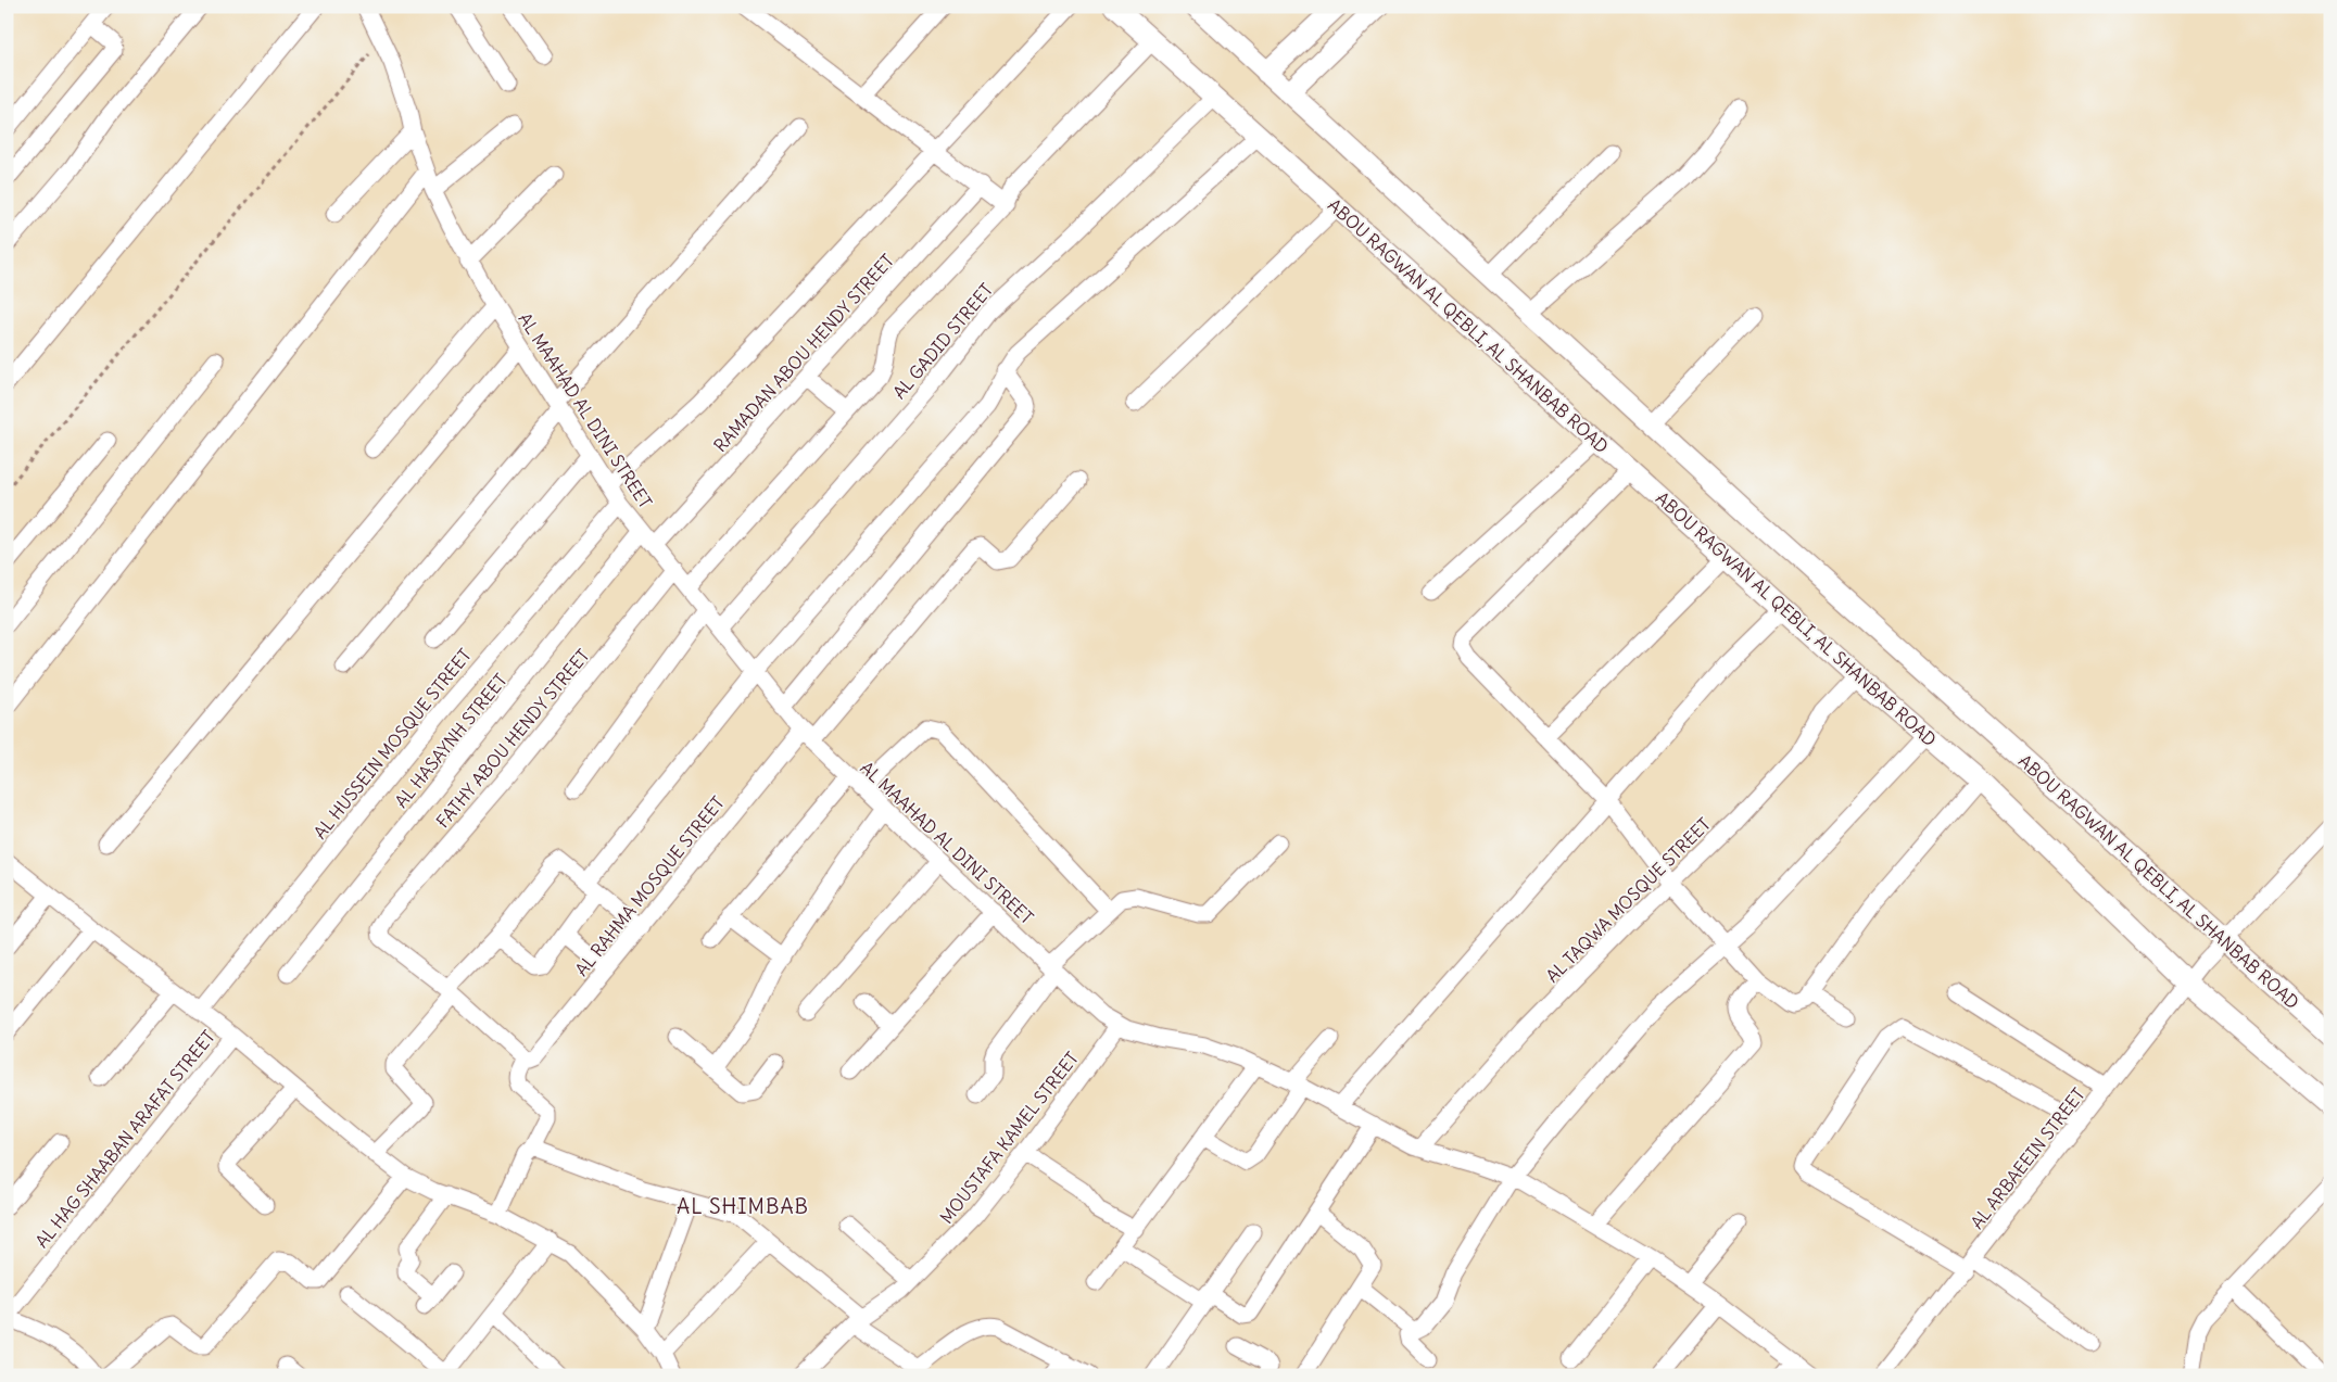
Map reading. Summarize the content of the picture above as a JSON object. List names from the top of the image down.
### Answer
{
  "streets": {
    "street": [
      "ABOU RAGWAN AL QEBLI, AL SHANBAB ROAD",
      "AL GADID STREET",
      "RAMADAN ABOU HENDY STREET",
      "AL MAAHAD AL DINI STREET",
      "FATHY ABOU HENDY STREET",
      "AL HASAYNH STREET",
      "AL HUSSEIN MOSQUE STREET",
      "AL RAHMA MOSQUE STREET",
      "AL TAQWA MOSQUE STREET",
      "MOUSTAFA KAMEL STREET",
      "AL HAG SHAABAN ARAFAT STREET",
      "AL ARBAEEIN STREET"
    ]
  },
  "crossings": [
    ["ABOU RAGWAN AL QEBLI, AL SHANBAB ROAD", "AL GADID STREET"],
    ["ABOU RAGWAN AL QEBLI, AL SHANBAB ROAD", "AL TAQWA MOSQUE STREET"],
    ["ABOU RAGWAN AL QEBLI, AL SHANBAB ROAD", "AL ARBAEEIN STREET"],
    ["AL GADID STREET", "AL MAAHAD AL DINI STREET"],
    ["RAMADAN ABOU HENDY STREET", "AL MAAHAD AL DINI STREET"],
    ["AL MAAHAD AL DINI STREET", "FATHY ABOU HENDY STREET"],
    ["AL MAAHAD AL DINI STREET", "AL HASAYNH STREET"],
    ["AL MAAHAD AL DINI STREET", "AL HUSSEIN MOSQUE STREET"],
    ["AL MAAHAD AL DINI STREET", "AL RAHMA MOSQUE STREET"],
    ["AL MAAHAD AL DINI STREET", "AL TAQWA MOSQUE STREET"],
    ["AL MAAHAD AL DINI STREET", "MOUSTAFA KAMEL STREET"]
  ],
  "districts": ["AL SHIMBAB"]
}
